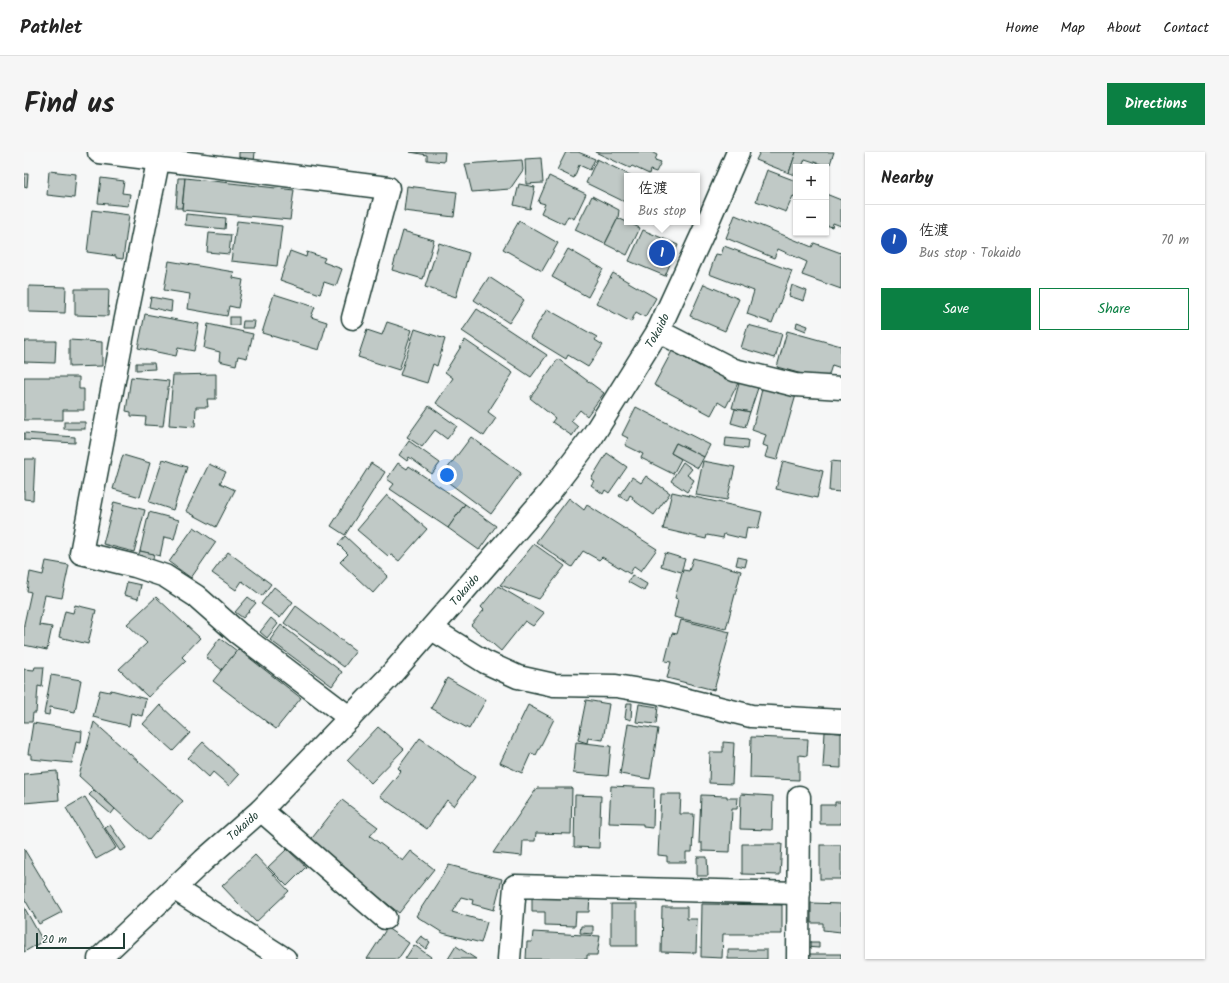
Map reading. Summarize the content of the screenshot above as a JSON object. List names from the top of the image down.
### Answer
{
  "streets": {
    "street": ["Tokaido"]
  },
  "scale_bar": "20 m",
  "page": {
    "header": "Pathlet",
    "nav": [
      "Home",
      "Map",
      "About",
      "Contact"
    ],
    "title": "Find us",
    "buttons": [
      "Directions",
      ["Save", "Share"]
    ],
    "heading": "Nearby",
    "map_buttons": ["+", "−"],
    "popup": ["佐渡", "Bus stop"],
    "list": [
      {
        "mark": "1",
        "name": "佐渡",
        "note": "Bus stop · Tokaido",
        "value": "70 m"
      }
    ],
    "pins": "1",
    "scale": "20 m"
  }
}
